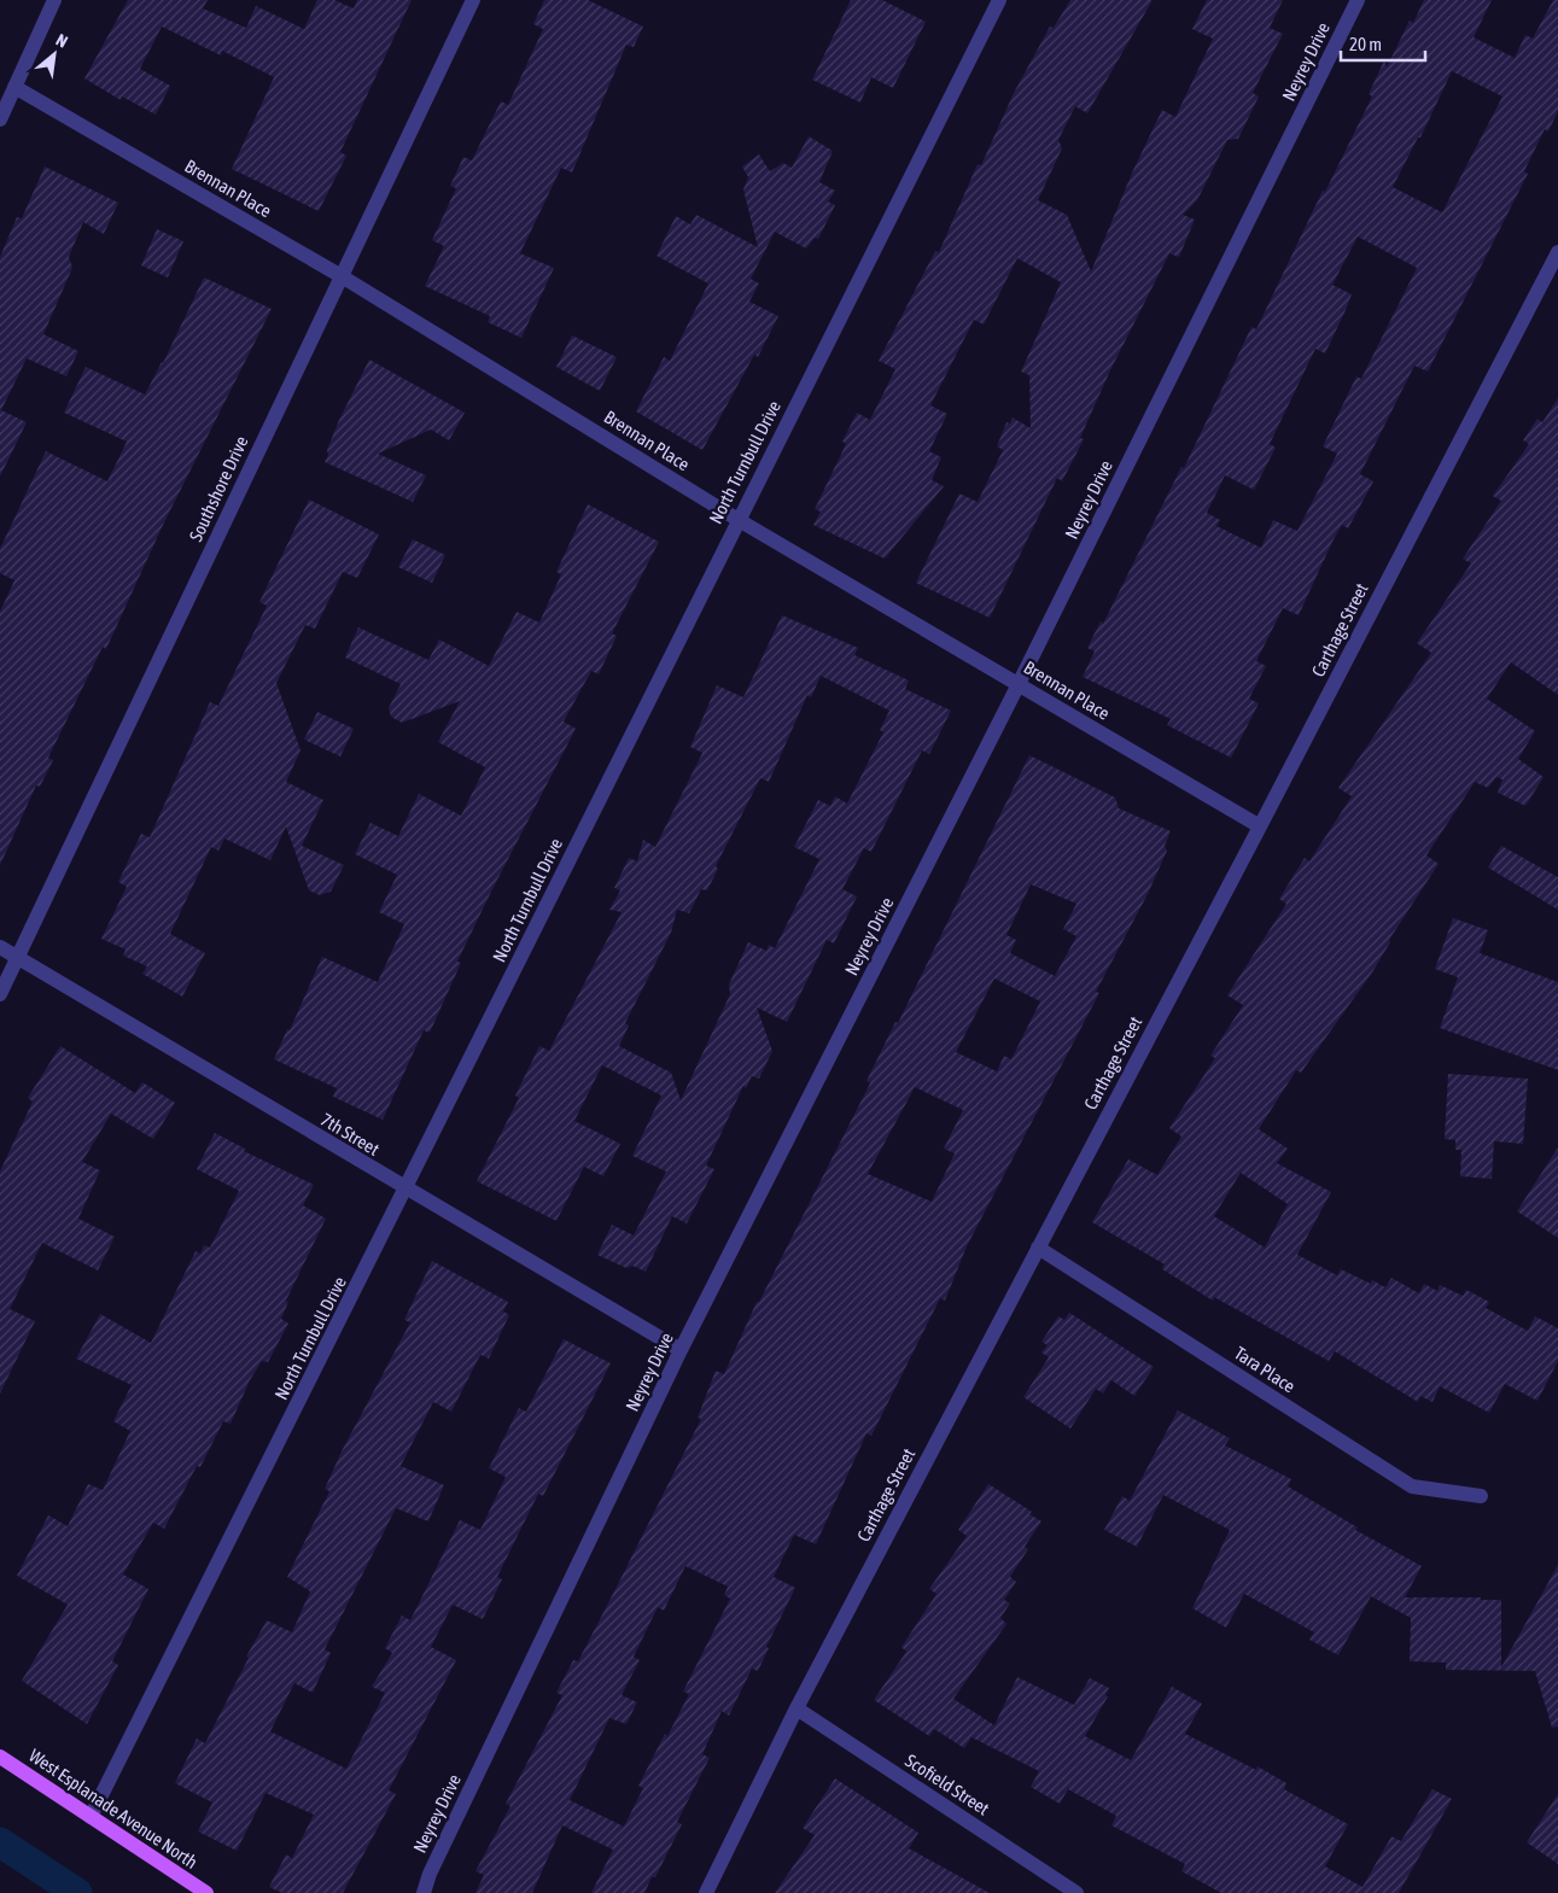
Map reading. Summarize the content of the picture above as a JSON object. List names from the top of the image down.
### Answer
{
  "streets": {
    "main road": ["West Esplanade Avenue North"],
    "street": [
      "Neyrey Drive",
      "Brennan Place",
      "North Turnbull Drive",
      "Southshore Drive",
      "Carthage Street",
      "7th Street",
      "Tara Place",
      "Scofield Street"
    ]
  },
  "crossings": [
    ["Neyrey Drive", "Brennan Place"],
    ["Neyrey Drive", "7th Street"],
    ["Brennan Place", "North Turnbull Drive"],
    ["Brennan Place", "Southshore Drive"],
    ["Brennan Place", "Carthage Street"],
    ["North Turnbull Drive", "7th Street"],
    ["North Turnbull Drive", "West Esplanade Avenue North"],
    ["Southshore Drive", "7th Street"],
    ["Carthage Street", "Tara Place"],
    ["Carthage Street", "Scofield Street"]
  ],
  "scale_bar": "20 m",
  "north": "top right"
}
